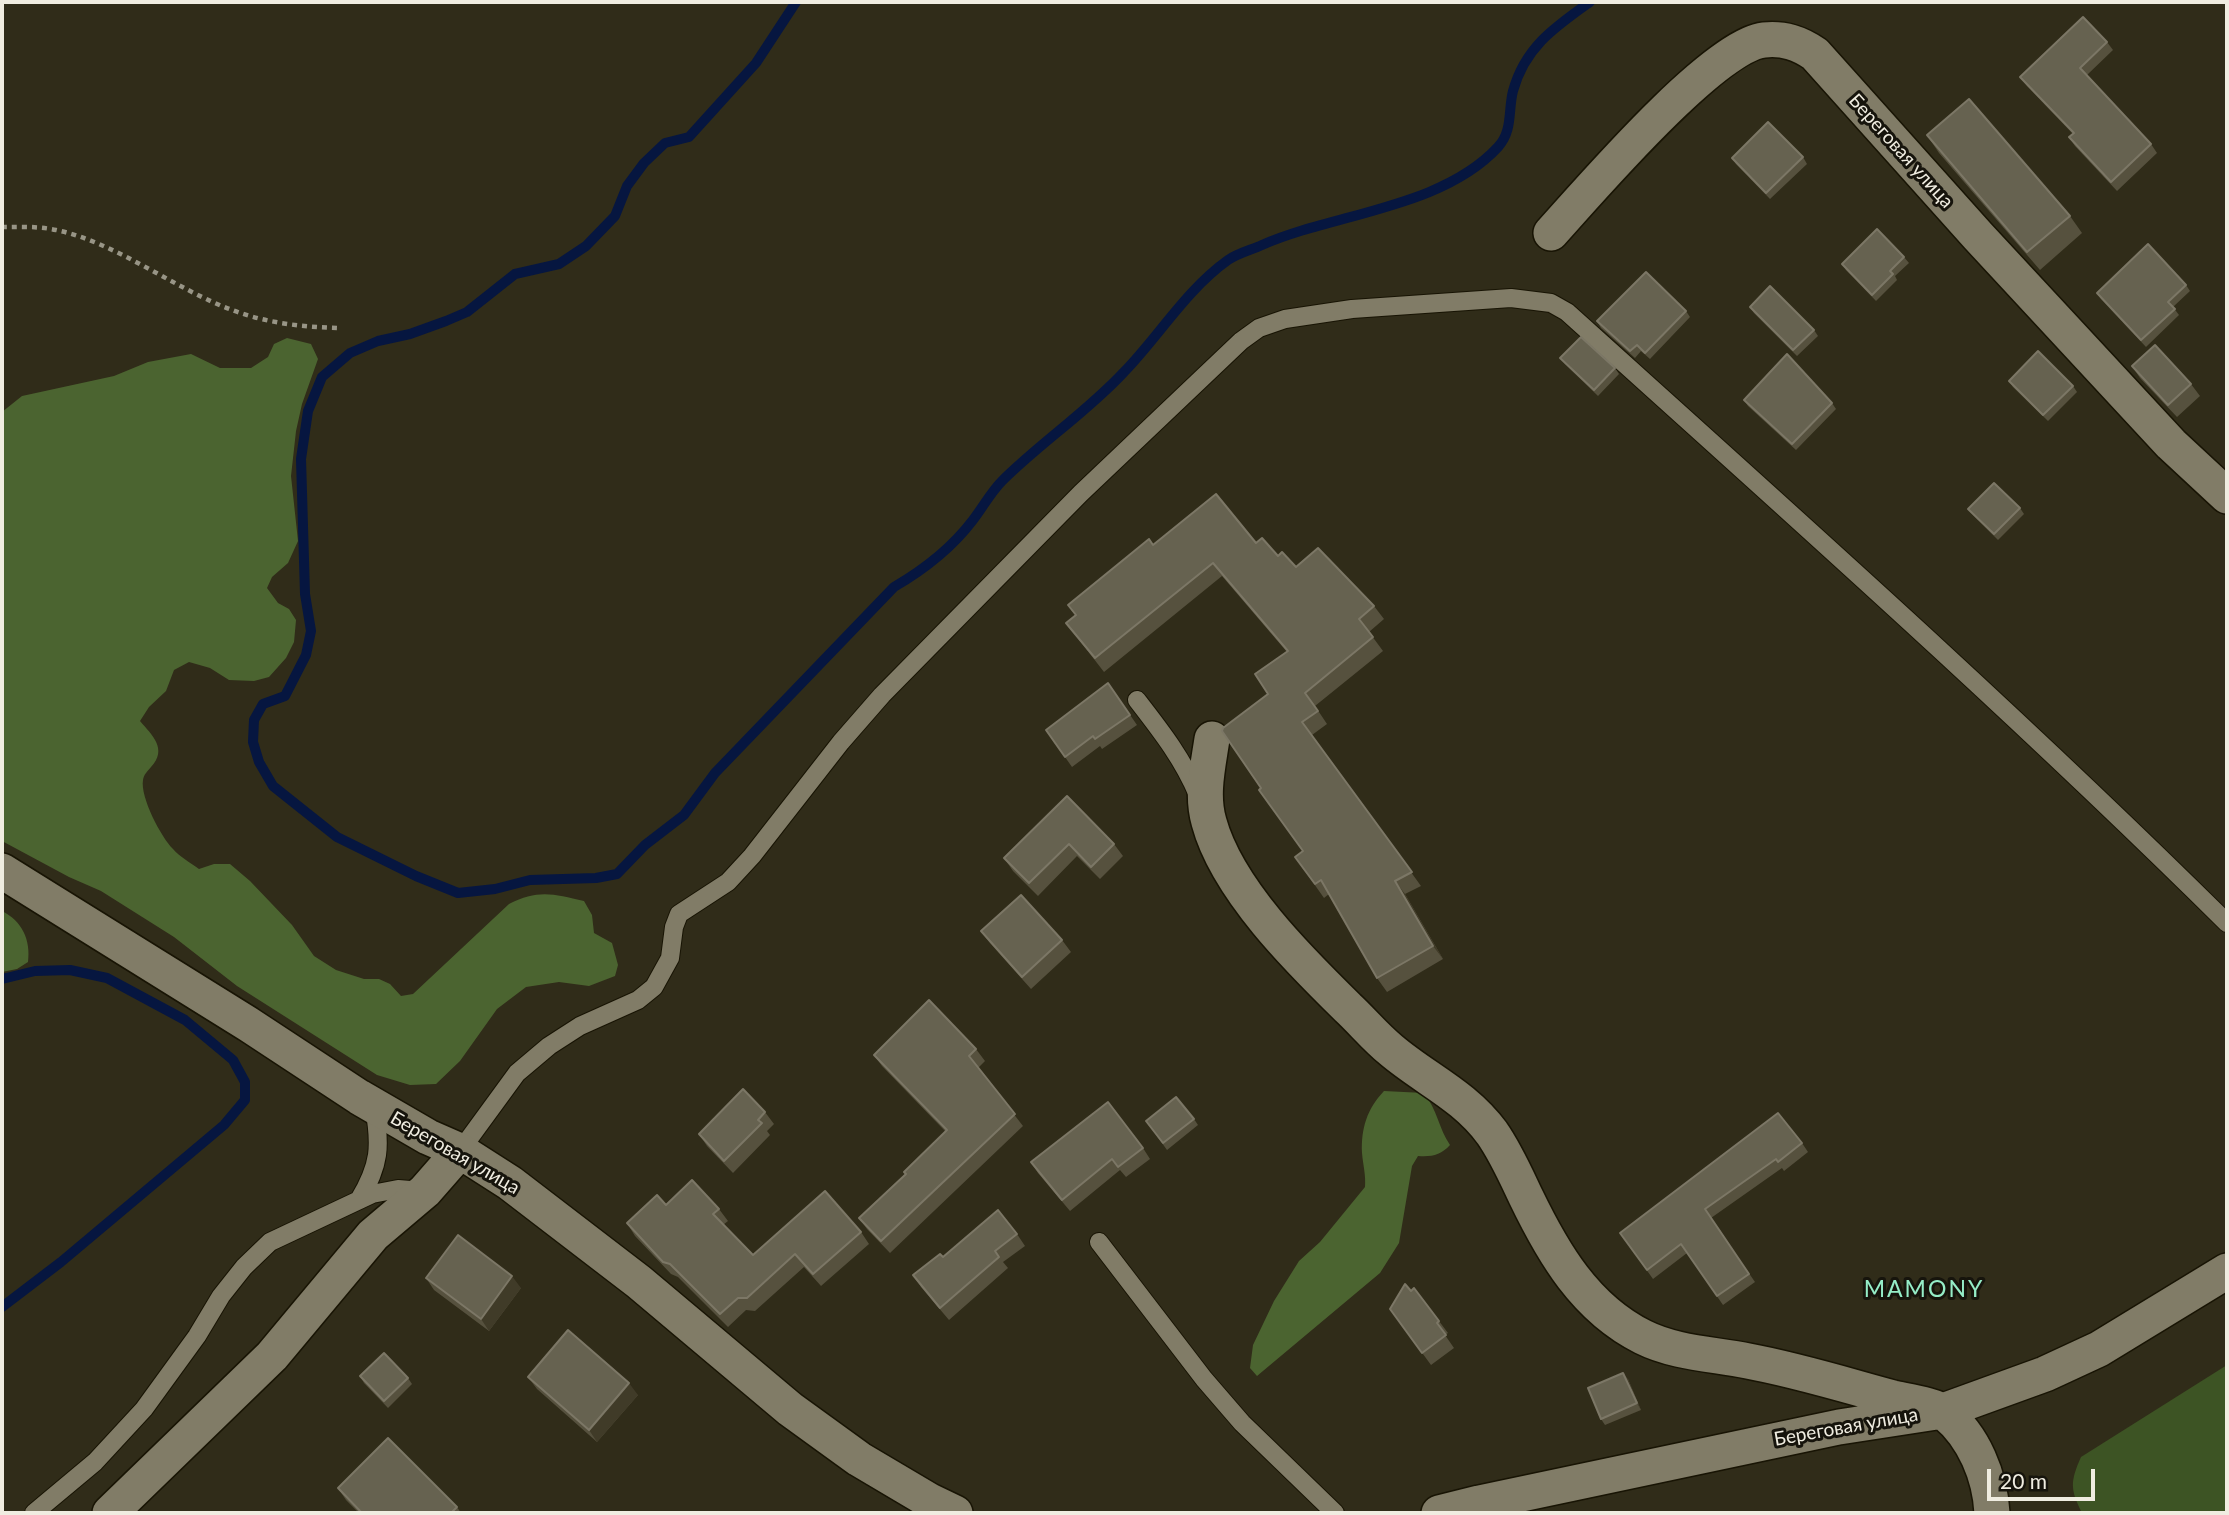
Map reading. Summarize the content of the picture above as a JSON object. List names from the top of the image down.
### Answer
{
  "streets": {
    "street": ["Береговая улица"]
  },
  "districts": ["MAMONY"],
  "scale_bar": "20 m"
}
